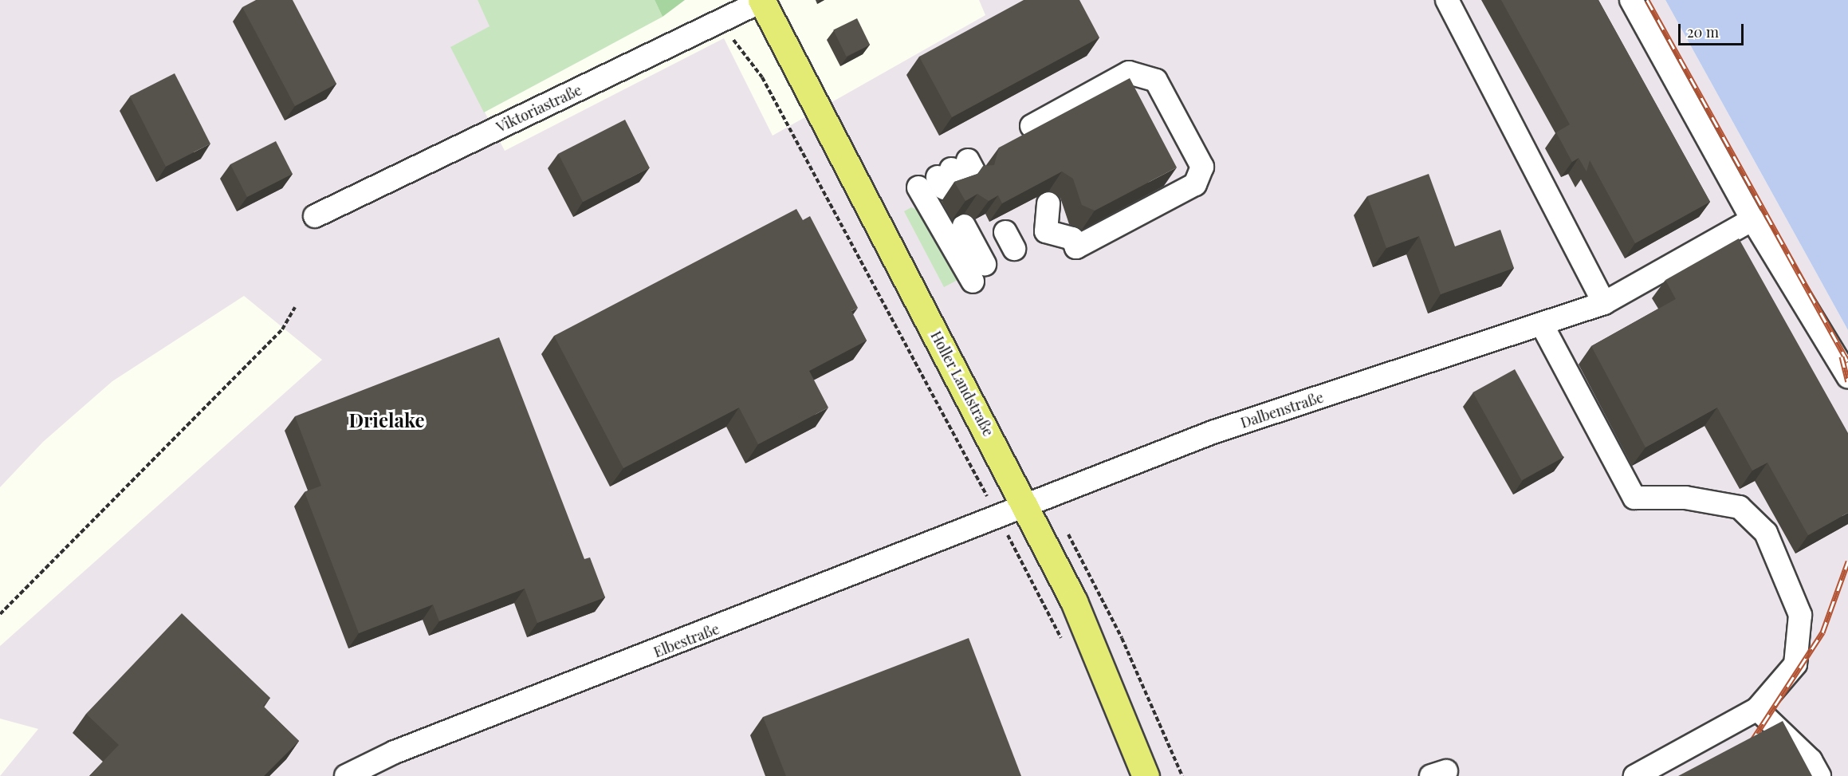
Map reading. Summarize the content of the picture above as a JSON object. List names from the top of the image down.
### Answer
{
  "streets": {
    "main road": ["Holler Landstraße"],
    "street": ["Viktoriastraße", "Dalbenstraße", "Elbestraße"]
  },
  "crossings": [
    ["Viktoriastraße", "Holler Landstraße"],
    ["Holler Landstraße", "Dalbenstraße"],
    ["Holler Landstraße", "Elbestraße"],
    ["Dalbenstraße", "Elbestraße"]
  ],
  "districts": ["Drielake"],
  "scale_bar": "20 m"
}
